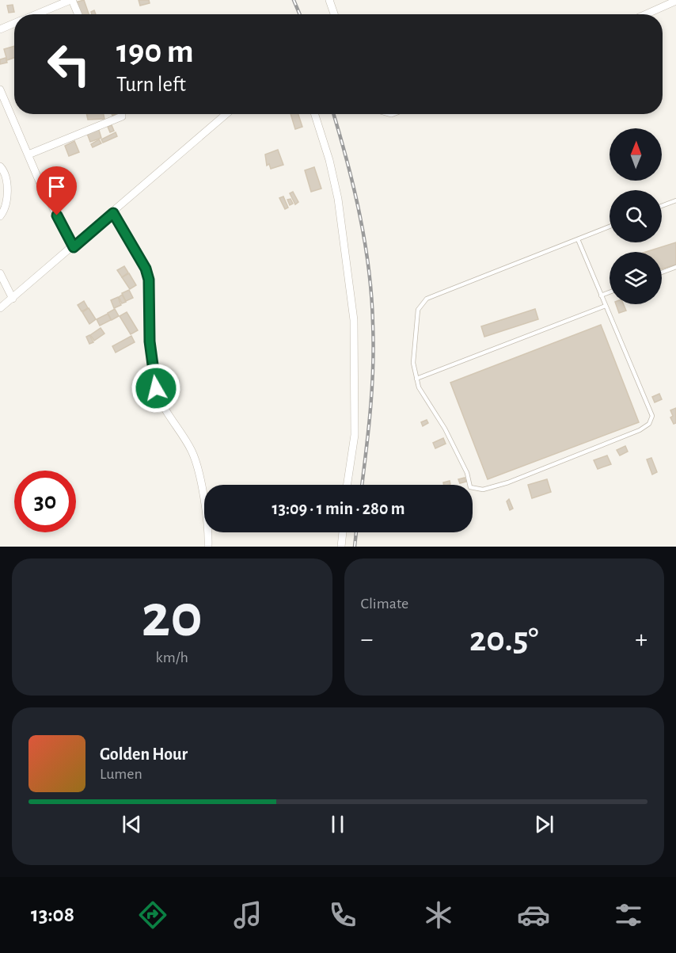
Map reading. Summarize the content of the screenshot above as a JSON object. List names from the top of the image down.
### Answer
{
  "north": "top",
  "page": {
    "turn": ["190 m", "Turn left"],
    "limit": "30",
    "trip": "13:09 · 1 min · 280 m",
    "tile": [
      ["20", "km/h"],
      "Climate"
    ],
    "heat": ["−", "20.5°", "+"],
    "song": ["Golden Hour", "Lumen"],
    "tabs": "13:08"
  }
}
